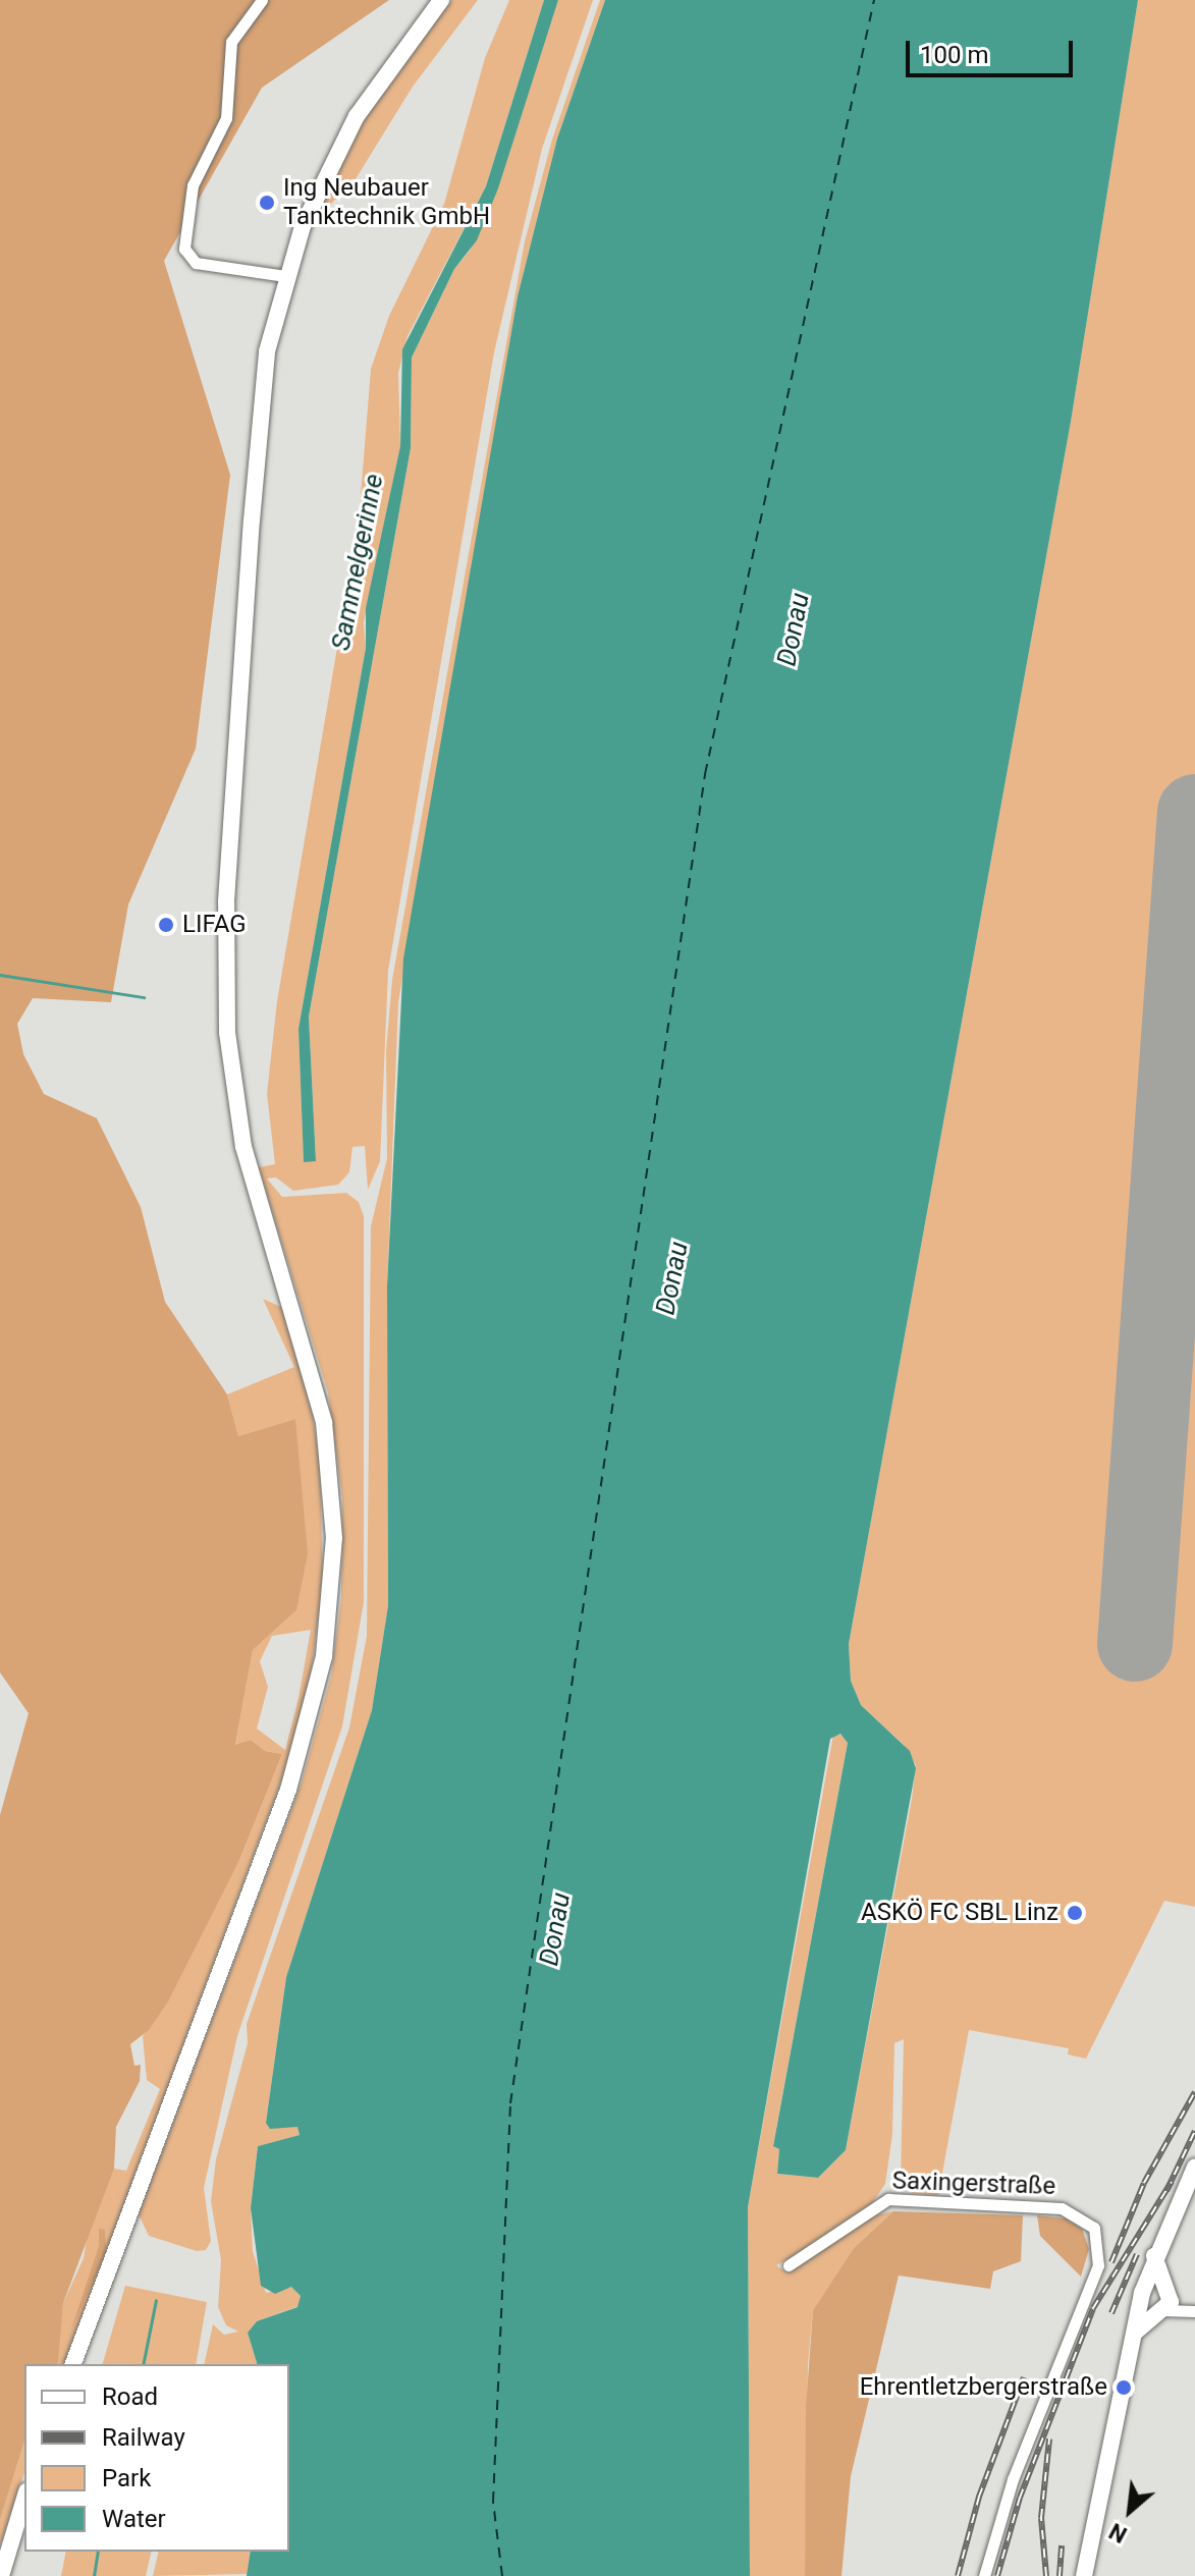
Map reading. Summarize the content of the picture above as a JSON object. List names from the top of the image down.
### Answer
{
  "streets": {
    "street": ["Saxingerstraße"]
  },
  "water": ["Sammelgerinne", "Donau"],
  "places": [
    "Ing Neubauer Tanktechnik GmbH",
    "LIFAG",
    "ASKÖ FC SBL Linz",
    "Ehrentletzbergerstraße"
  ],
  "legend": [
    "Road",
    "Railway",
    "Park",
    "Water"
  ],
  "scale_bar": "100 m",
  "north": "bottom left"
}
